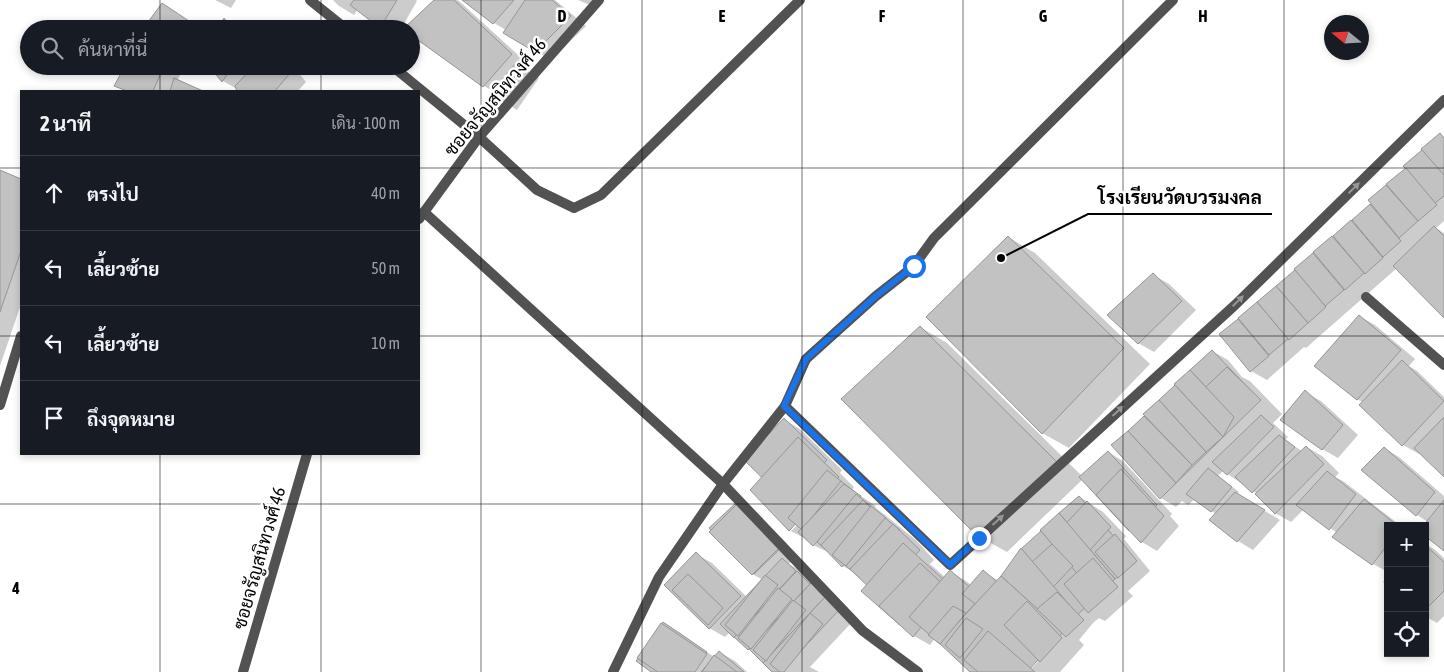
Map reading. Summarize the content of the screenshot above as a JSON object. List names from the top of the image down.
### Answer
{
  "streets": {
    "street": ["ซอยจรัญสนิทวงศ์ 46"]
  },
  "places": ["โรงเรียนวัดบวรมงคล"],
  "north": "left",
  "page": {
    "search": "ค้นหาที่นี่",
    "heading": ["2 นาที", "เดิน · 100 m"],
    "list": [
      ["ตรงไป", "40 m"],
      ["เลี้ยวซ้าย", "50 m"],
      ["เลี้ยวซ้าย", "10 m"],
      "ถึงจุดหมาย"
    ],
    "map_buttons": ["+", "−"]
  },
  "grid": {
    "columns": [
      "D",
      "E",
      "F",
      "G",
      "H"
    ],
    "rows": ["4"]
  }
}
